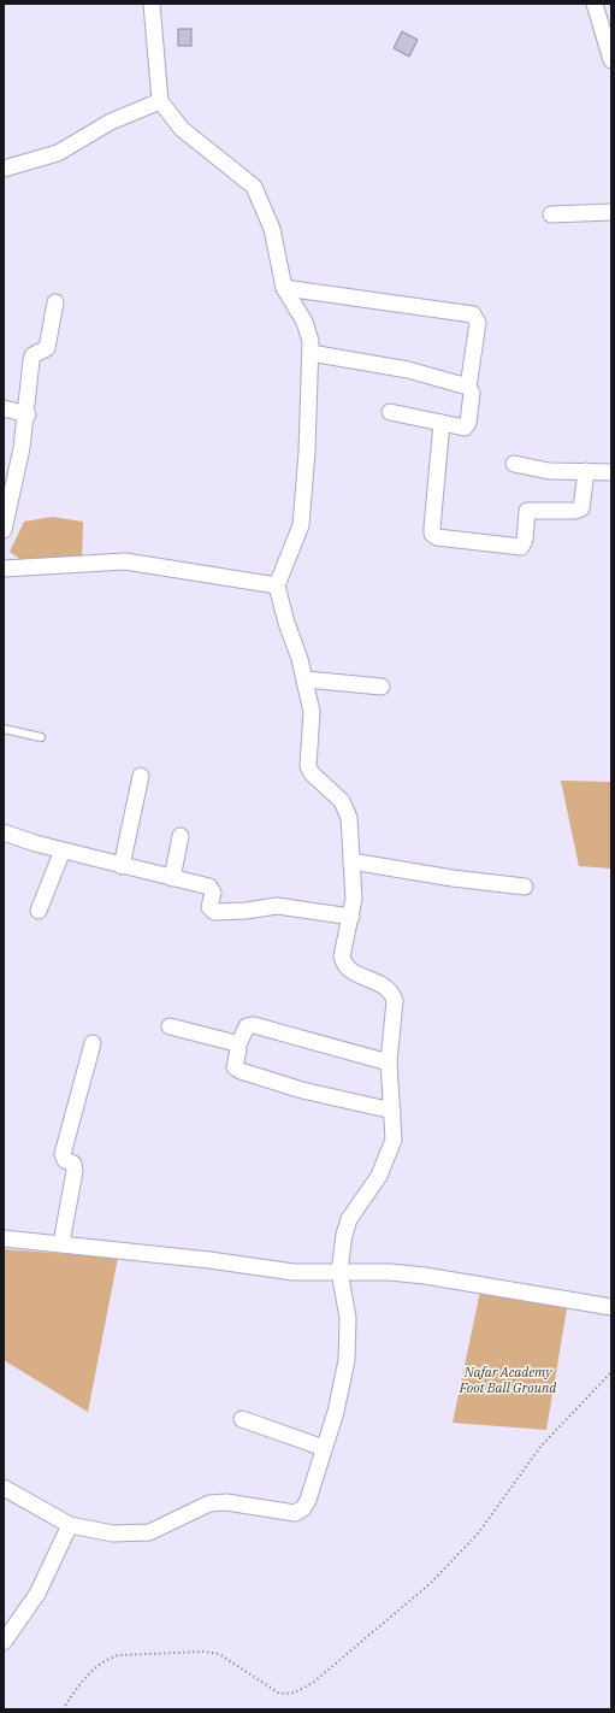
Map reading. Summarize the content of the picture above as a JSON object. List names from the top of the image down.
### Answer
{
  "parks": ["Nafar Academy Foot Ball Ground"]
}
